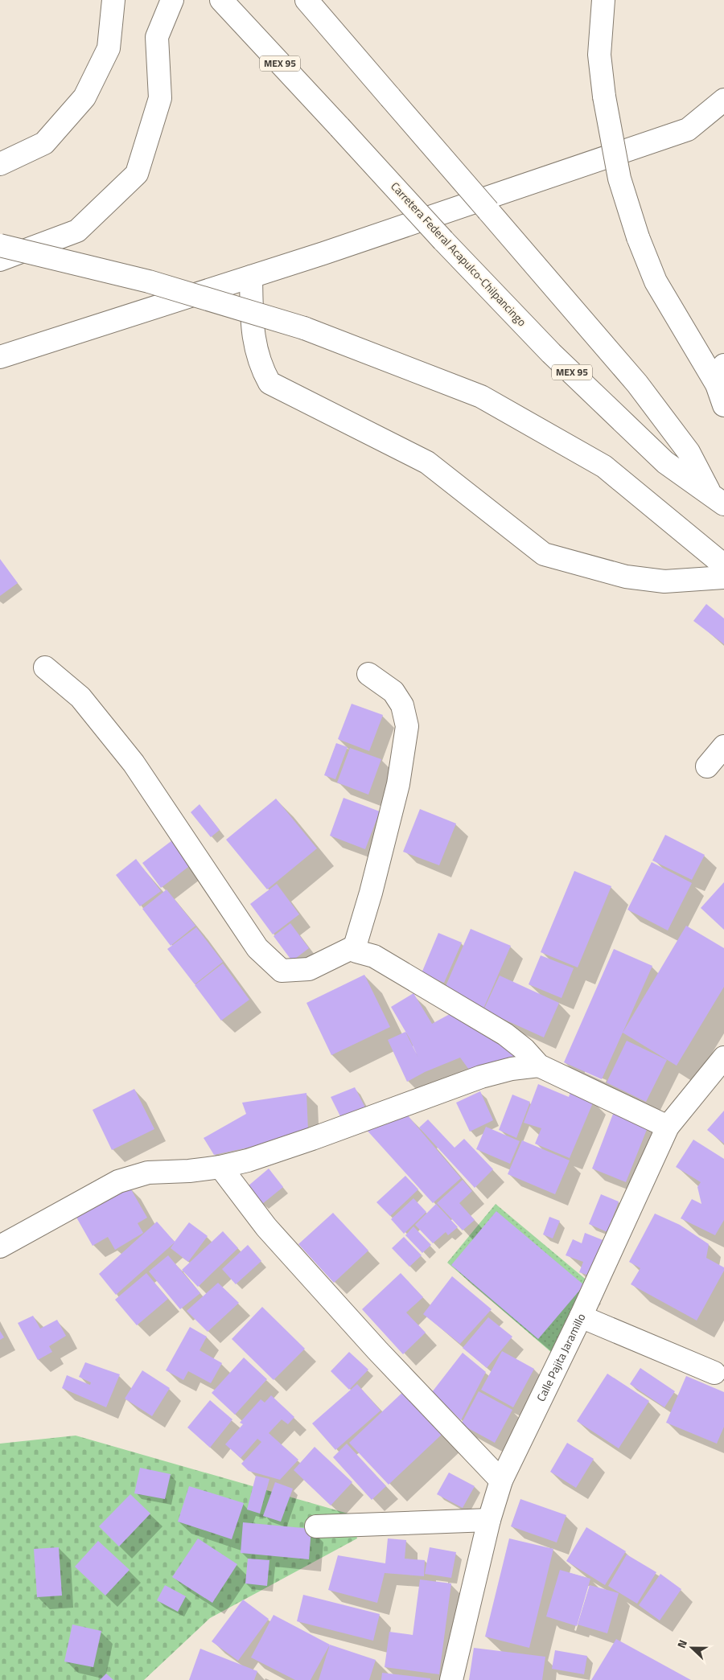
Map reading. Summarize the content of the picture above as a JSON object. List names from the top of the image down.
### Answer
{
  "streets": {
    "main road": ["MEX 95", "Carretera Federal Acapulco-Chilpancingo", "Calle Pajita Jaramillo"]
  },
  "north": "left"
}
